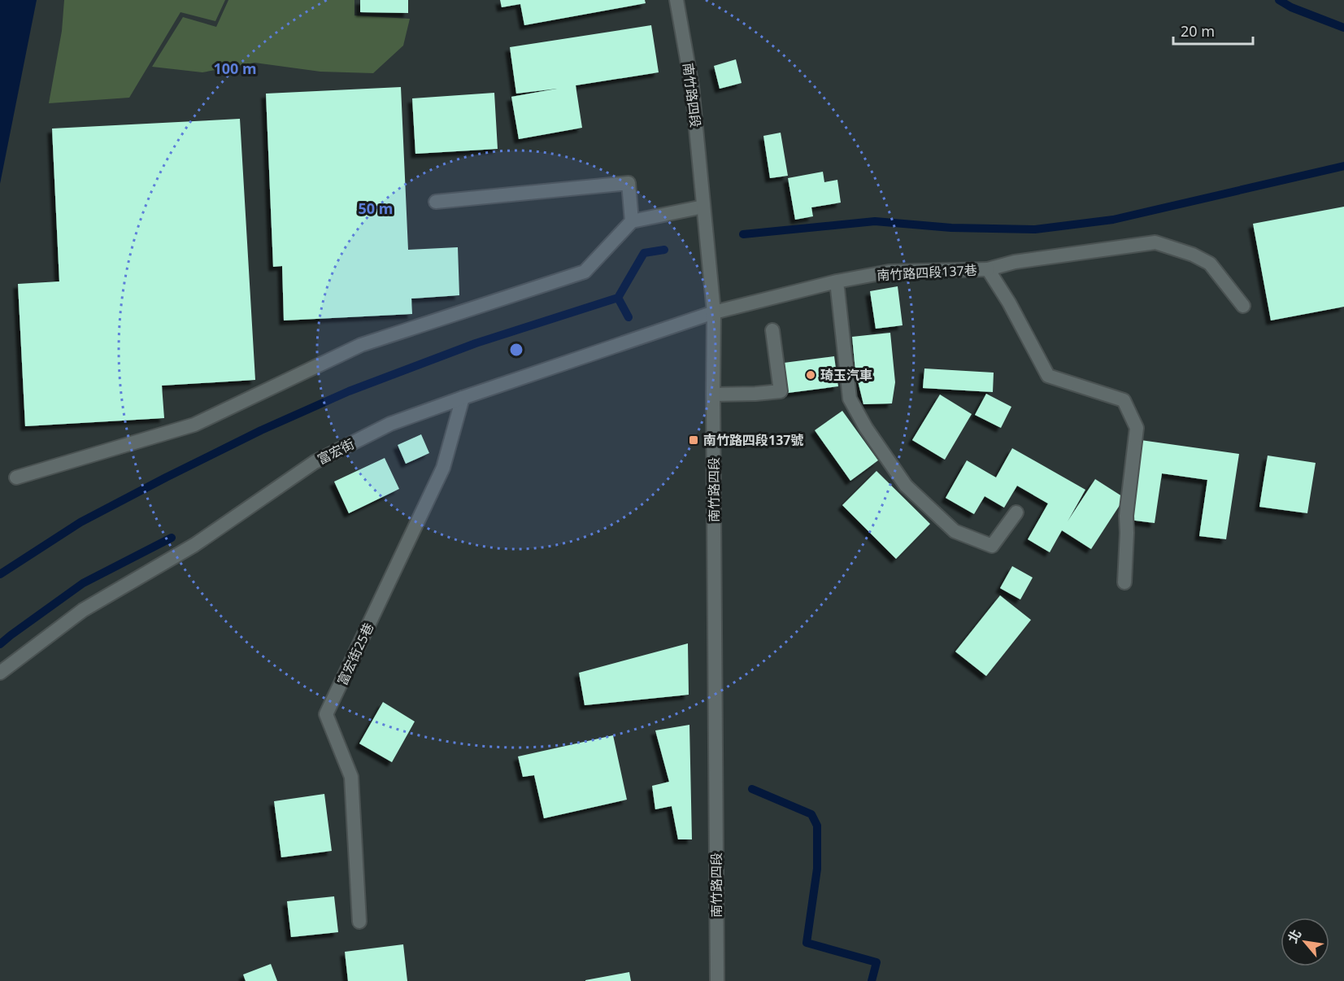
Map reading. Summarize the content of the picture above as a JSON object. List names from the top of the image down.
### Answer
{
  "streets": {
    "street": [
      "南竹路四段",
      "南竹路四段137巷",
      "富宏街",
      "富宏街25巷"
    ]
  },
  "crossings": [
    ["南竹路四段", "南竹路四段137巷"],
    ["南竹路四段", "富宏街"],
    ["南竹路四段137巷", "富宏街"],
    ["富宏街", "富宏街25巷"]
  ],
  "places": {
    "other": ["琦玉汽車"],
    "transit": ["南竹路四段137號"]
  },
  "scale_bar": "20 m",
  "north": "top left",
  "rings": ["100 m", "50 m"]
}
